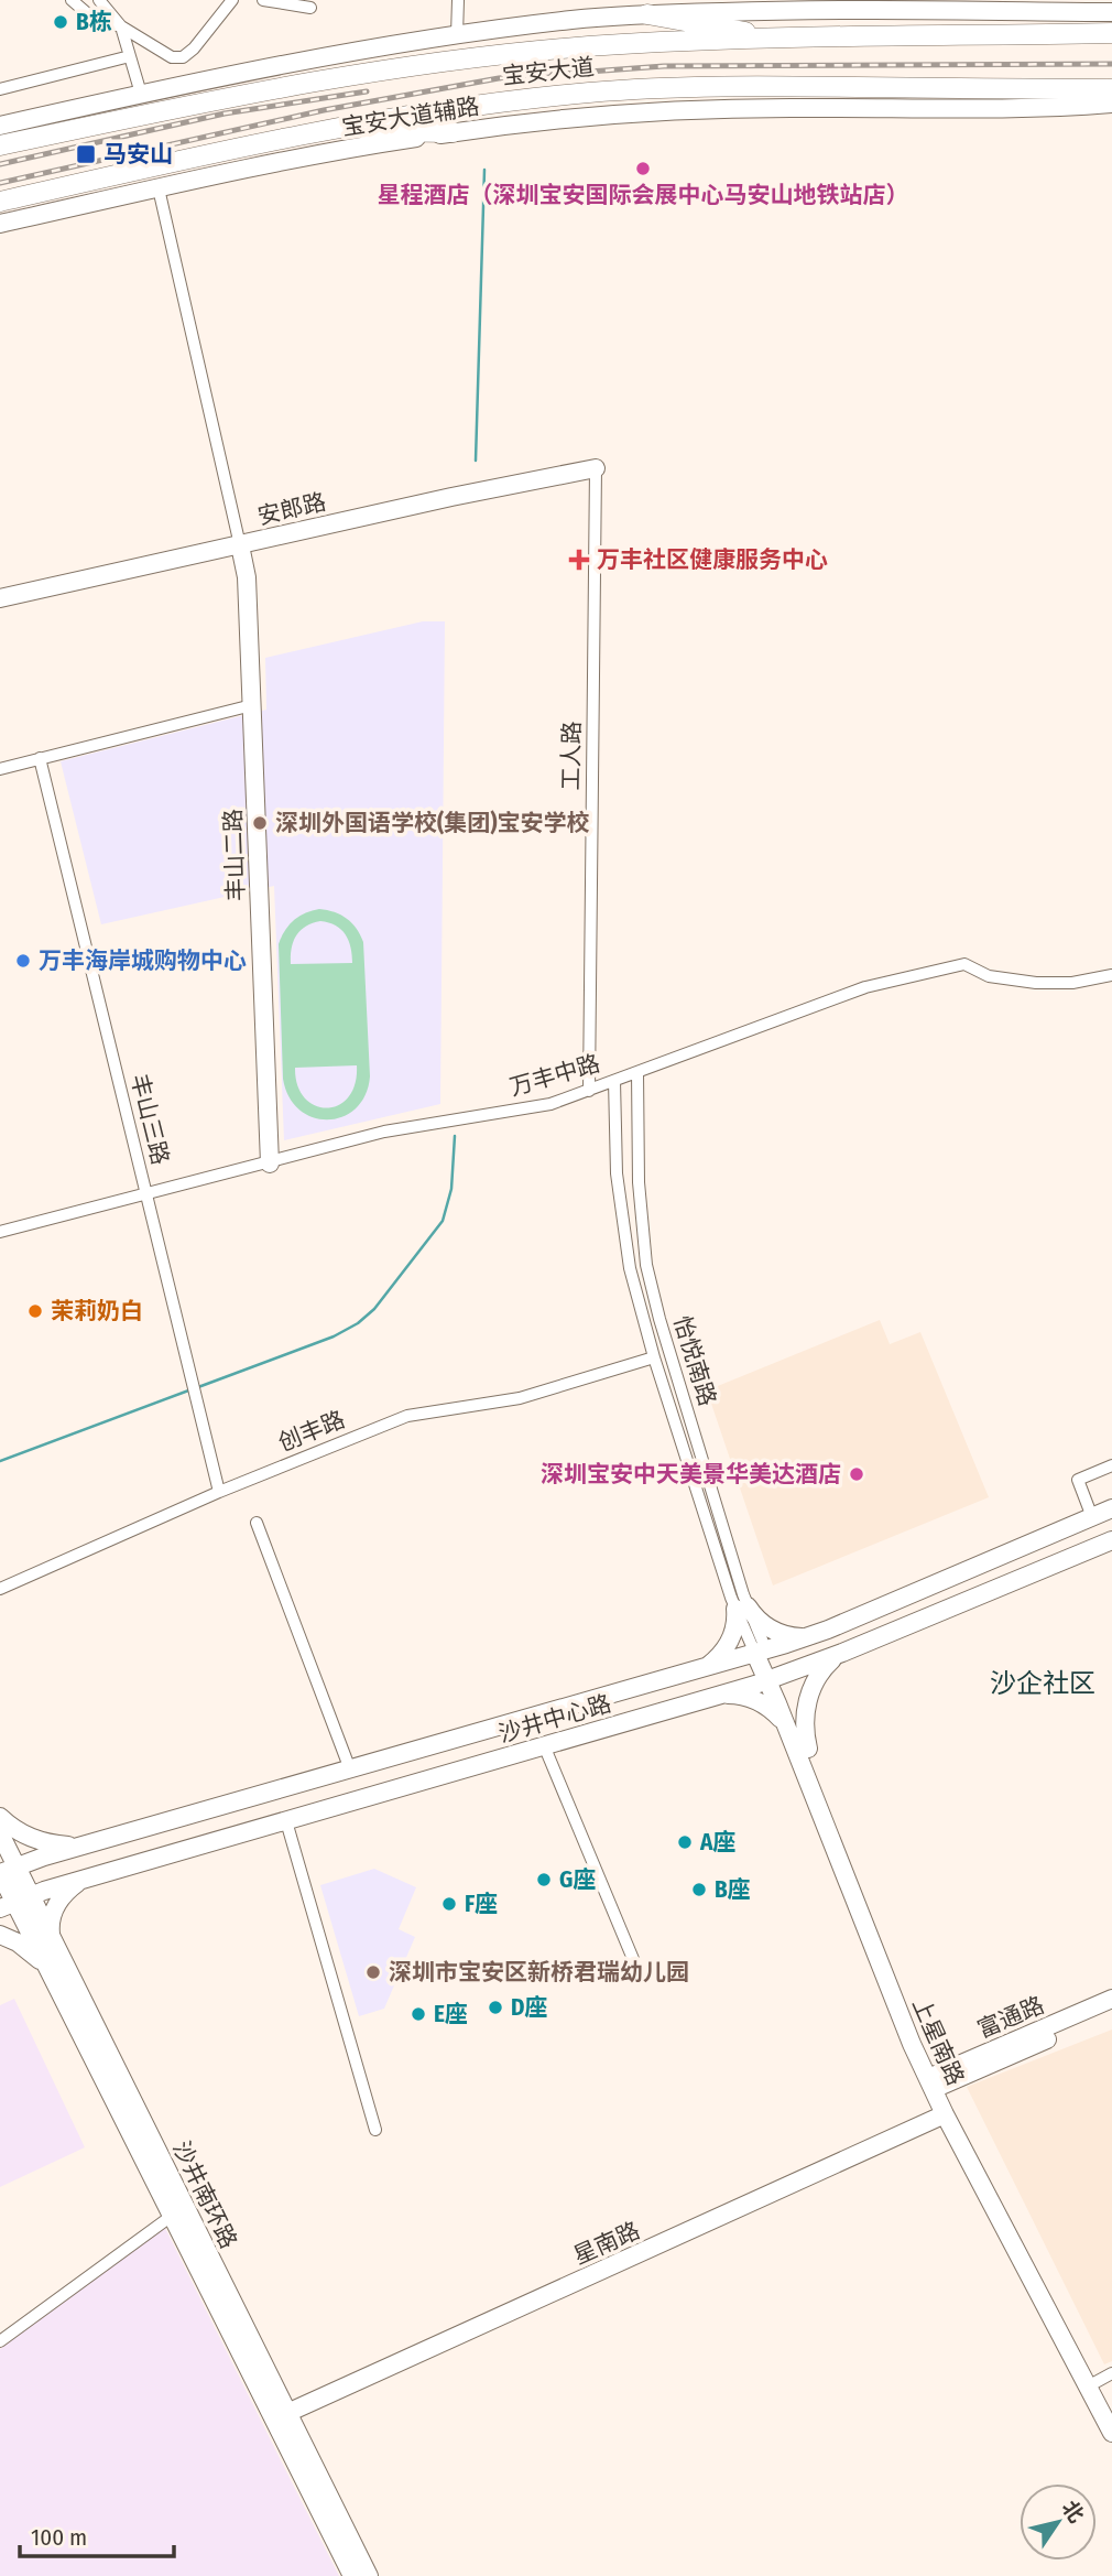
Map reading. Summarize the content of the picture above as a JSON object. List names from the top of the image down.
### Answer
{
  "streets": {
    "main road": ["宝安大道"],
    "street": [
      "宝安大道辅路",
      "安郎路",
      "工人路",
      "丰山二路",
      "万丰中路",
      "丰山三路",
      "怡悦南路",
      "创丰路",
      "沙井中心路",
      "富通路",
      "上星南路",
      "沙井南环路",
      "星南路"
    ]
  },
  "crossings": [
    ["安郎路", "工人路"],
    ["安郎路", "丰山二路"],
    ["工人路", "万丰中路"],
    ["丰山二路", "万丰中路"],
    ["万丰中路", "丰山三路"],
    ["万丰中路", "怡悦南路"],
    ["丰山三路", "创丰路"],
    ["怡悦南路", "创丰路"],
    ["怡悦南路", "沙井中心路"],
    ["怡悦南路", "上星南路"],
    ["沙井中心路", "上星南路"],
    ["沙井中心路", "沙井南环路"],
    ["富通路", "上星南路"],
    ["上星南路", "星南路"],
    ["沙井南环路", "星南路"]
  ],
  "districts": ["沙企社区"],
  "places": {
    "other": [
      "B栋",
      "星程酒店（深圳宝安国际会展中心马安山地铁站店）",
      "深圳外国语学校(集团)宝安学校",
      "万丰海岸城购物中心",
      "茉莉奶白",
      "深圳宝安中天美景华美达酒店",
      "A座",
      "G座",
      "B座",
      "F座",
      "深圳市宝安区新桥君瑞幼儿园",
      "D座",
      "E座"
    ],
    "transit": ["马安山"],
    "health": ["万丰社区健康服务中心"]
  },
  "scale_bar": "100 m",
  "north": "top right"
}
